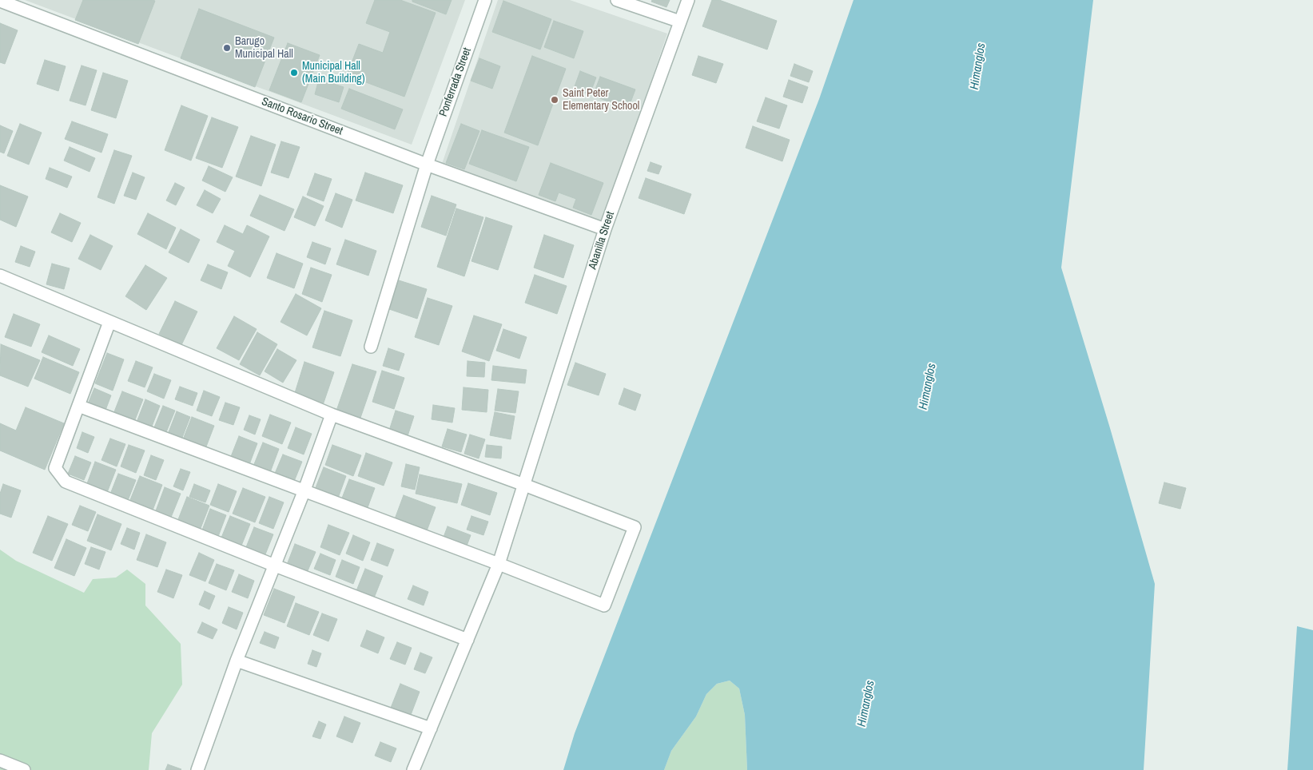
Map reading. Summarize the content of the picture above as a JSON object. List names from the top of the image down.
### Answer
{
  "streets": {
    "street": ["Ponferrada Street", "Santo Rosario Street", "Abanilla Street"]
  },
  "crossings": [
    ["Ponferrada Street", "Santo Rosario Street"],
    ["Santo Rosario Street", "Abanilla Street"]
  ],
  "water": ["Himanglos"],
  "places": ["Barugo Municipal Hall", "Municipal Hall (Main Building)", "Saint Peter Elementary School"]
}
